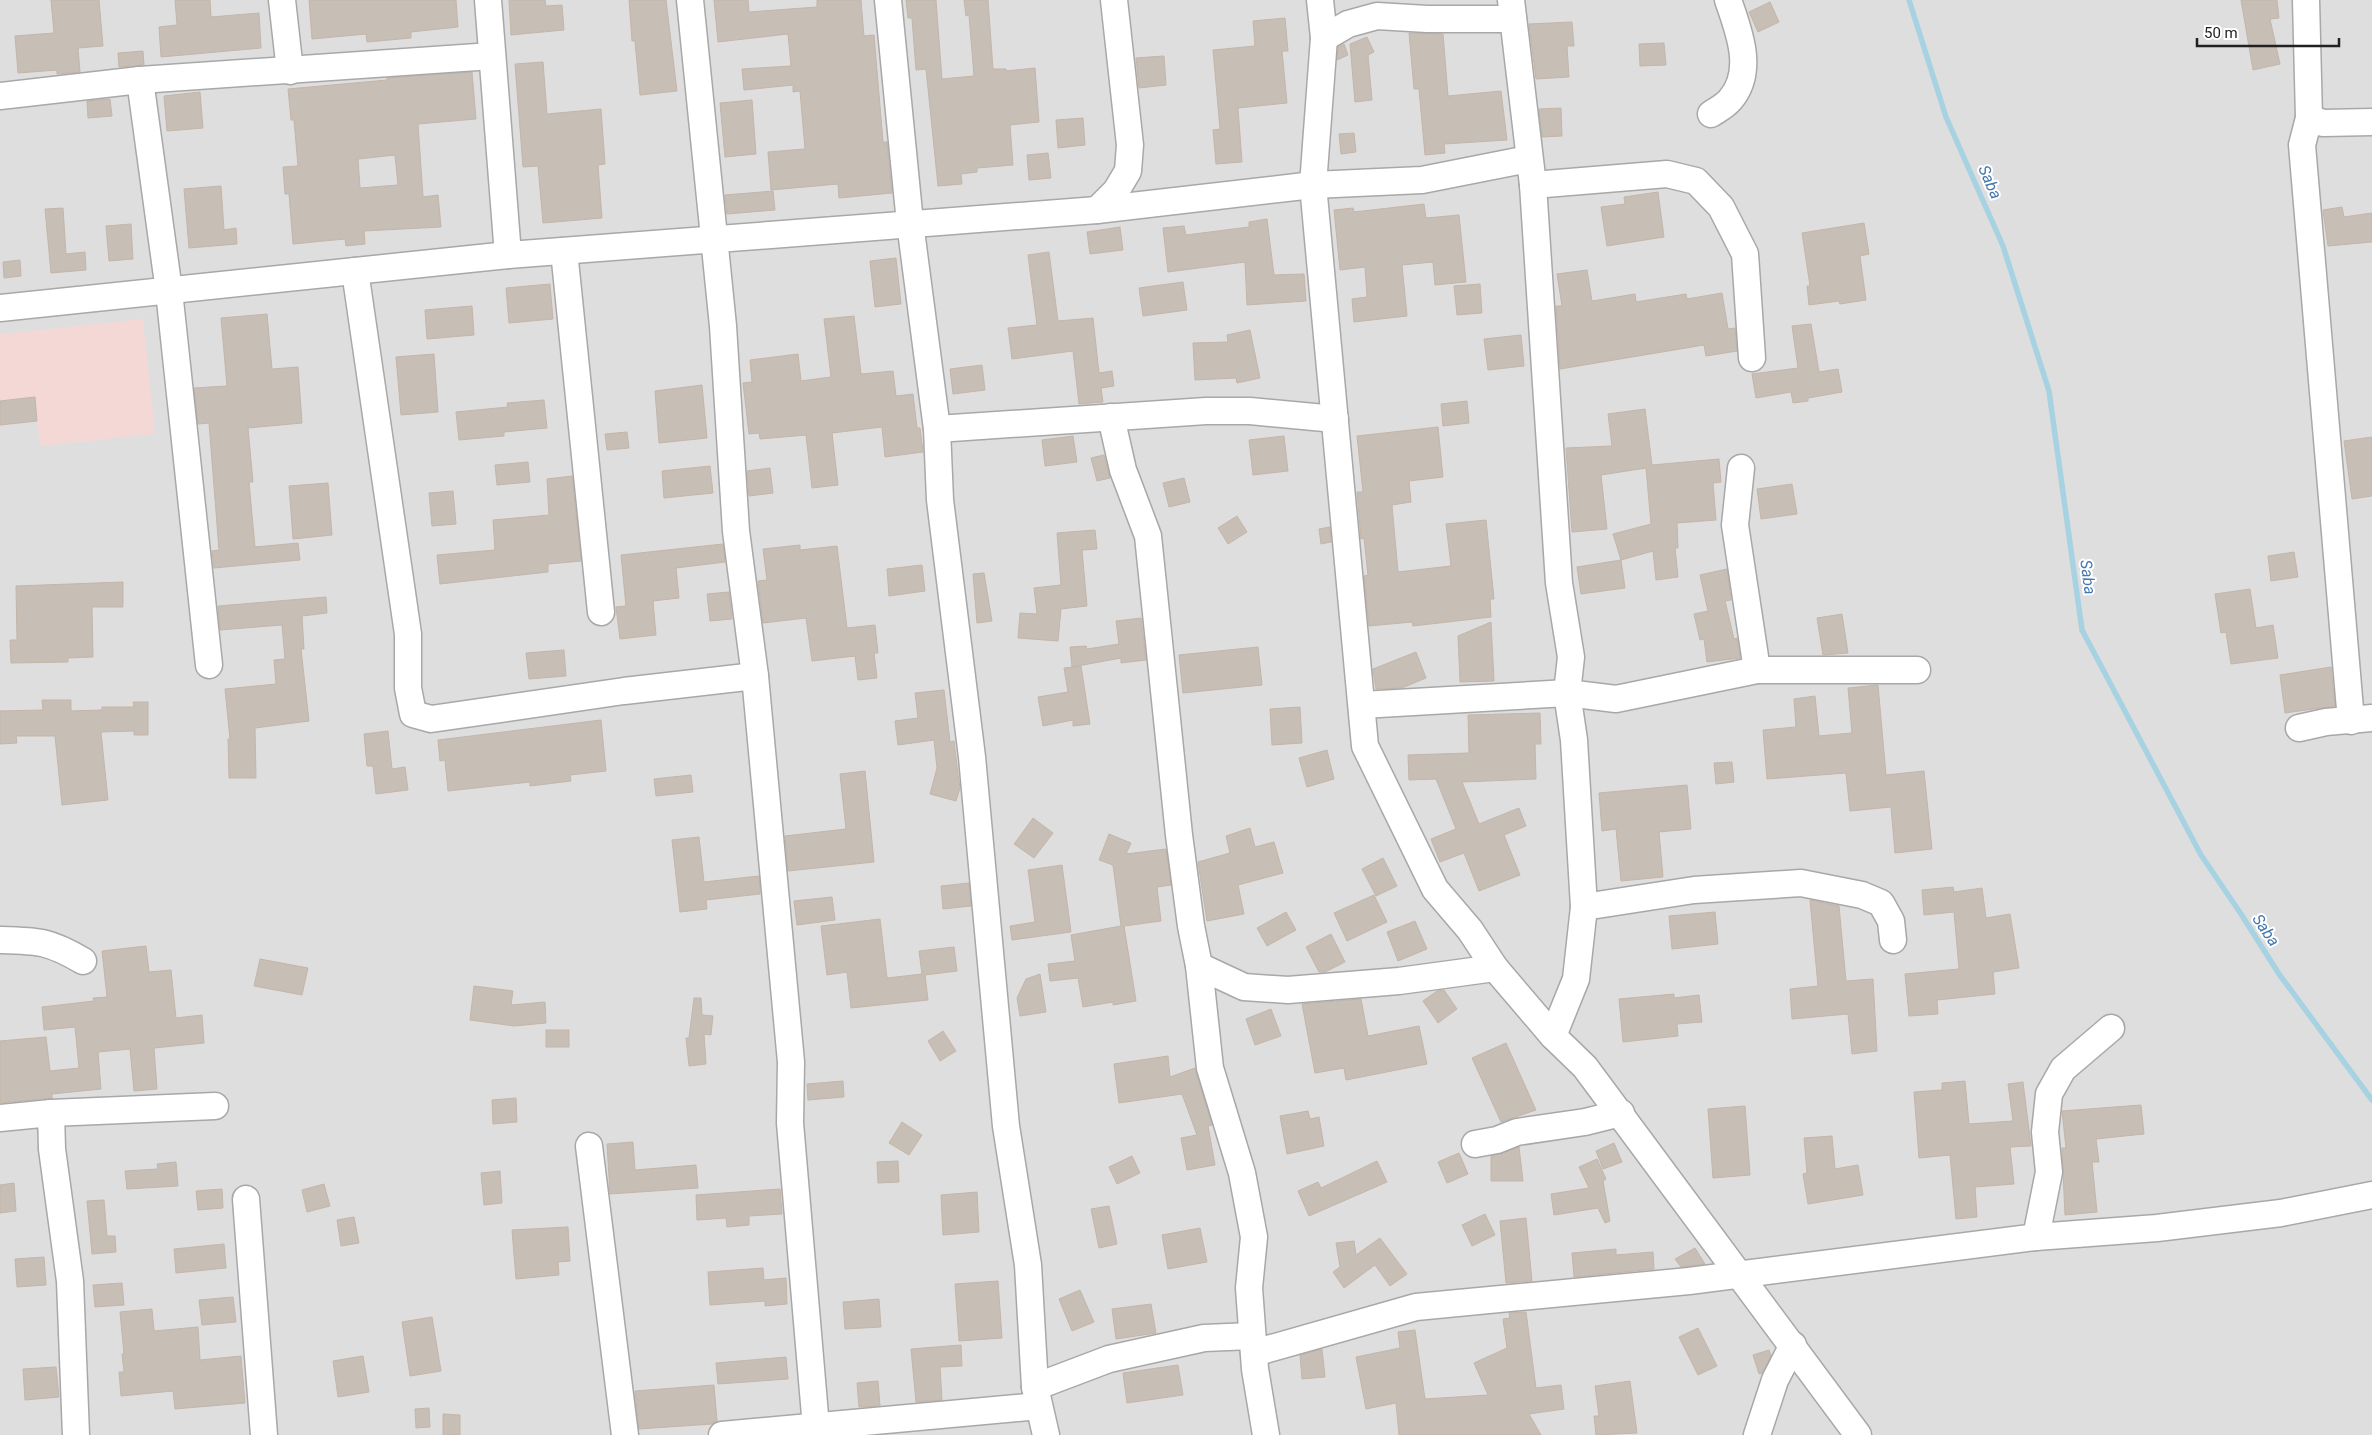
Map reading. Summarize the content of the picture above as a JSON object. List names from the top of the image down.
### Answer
{
  "water": ["Saba"],
  "scale_bar": "50 m"
}
